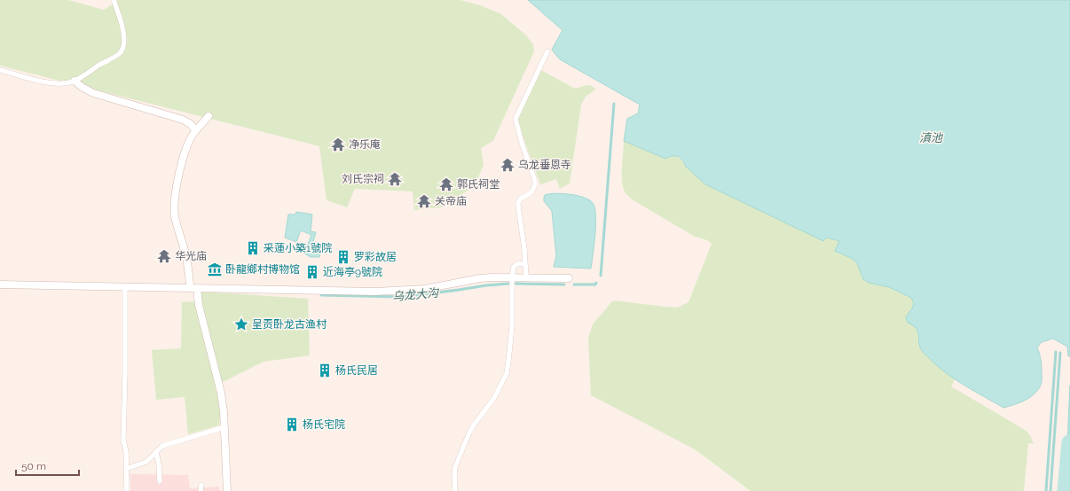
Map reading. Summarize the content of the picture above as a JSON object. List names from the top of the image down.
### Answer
{
  "water": ["滇池", "乌龙大沟"],
  "places": {
    "temple": [
      "净乐庵",
      "乌龙垂恩寺",
      "刘氏宗祠",
      "郭氏祠堂",
      "关帝庙",
      "华光庙"
    ],
    "building": [
      "采蓮小築1號院",
      "罗彩故居",
      "近海亭9號院",
      "杨氏民居",
      "杨氏宅院"
    ],
    "museum": ["卧龍鄉村博物馆"],
    "place": ["呈贡卧龙古渔村"]
  },
  "scale_bar": "50 m"
}
